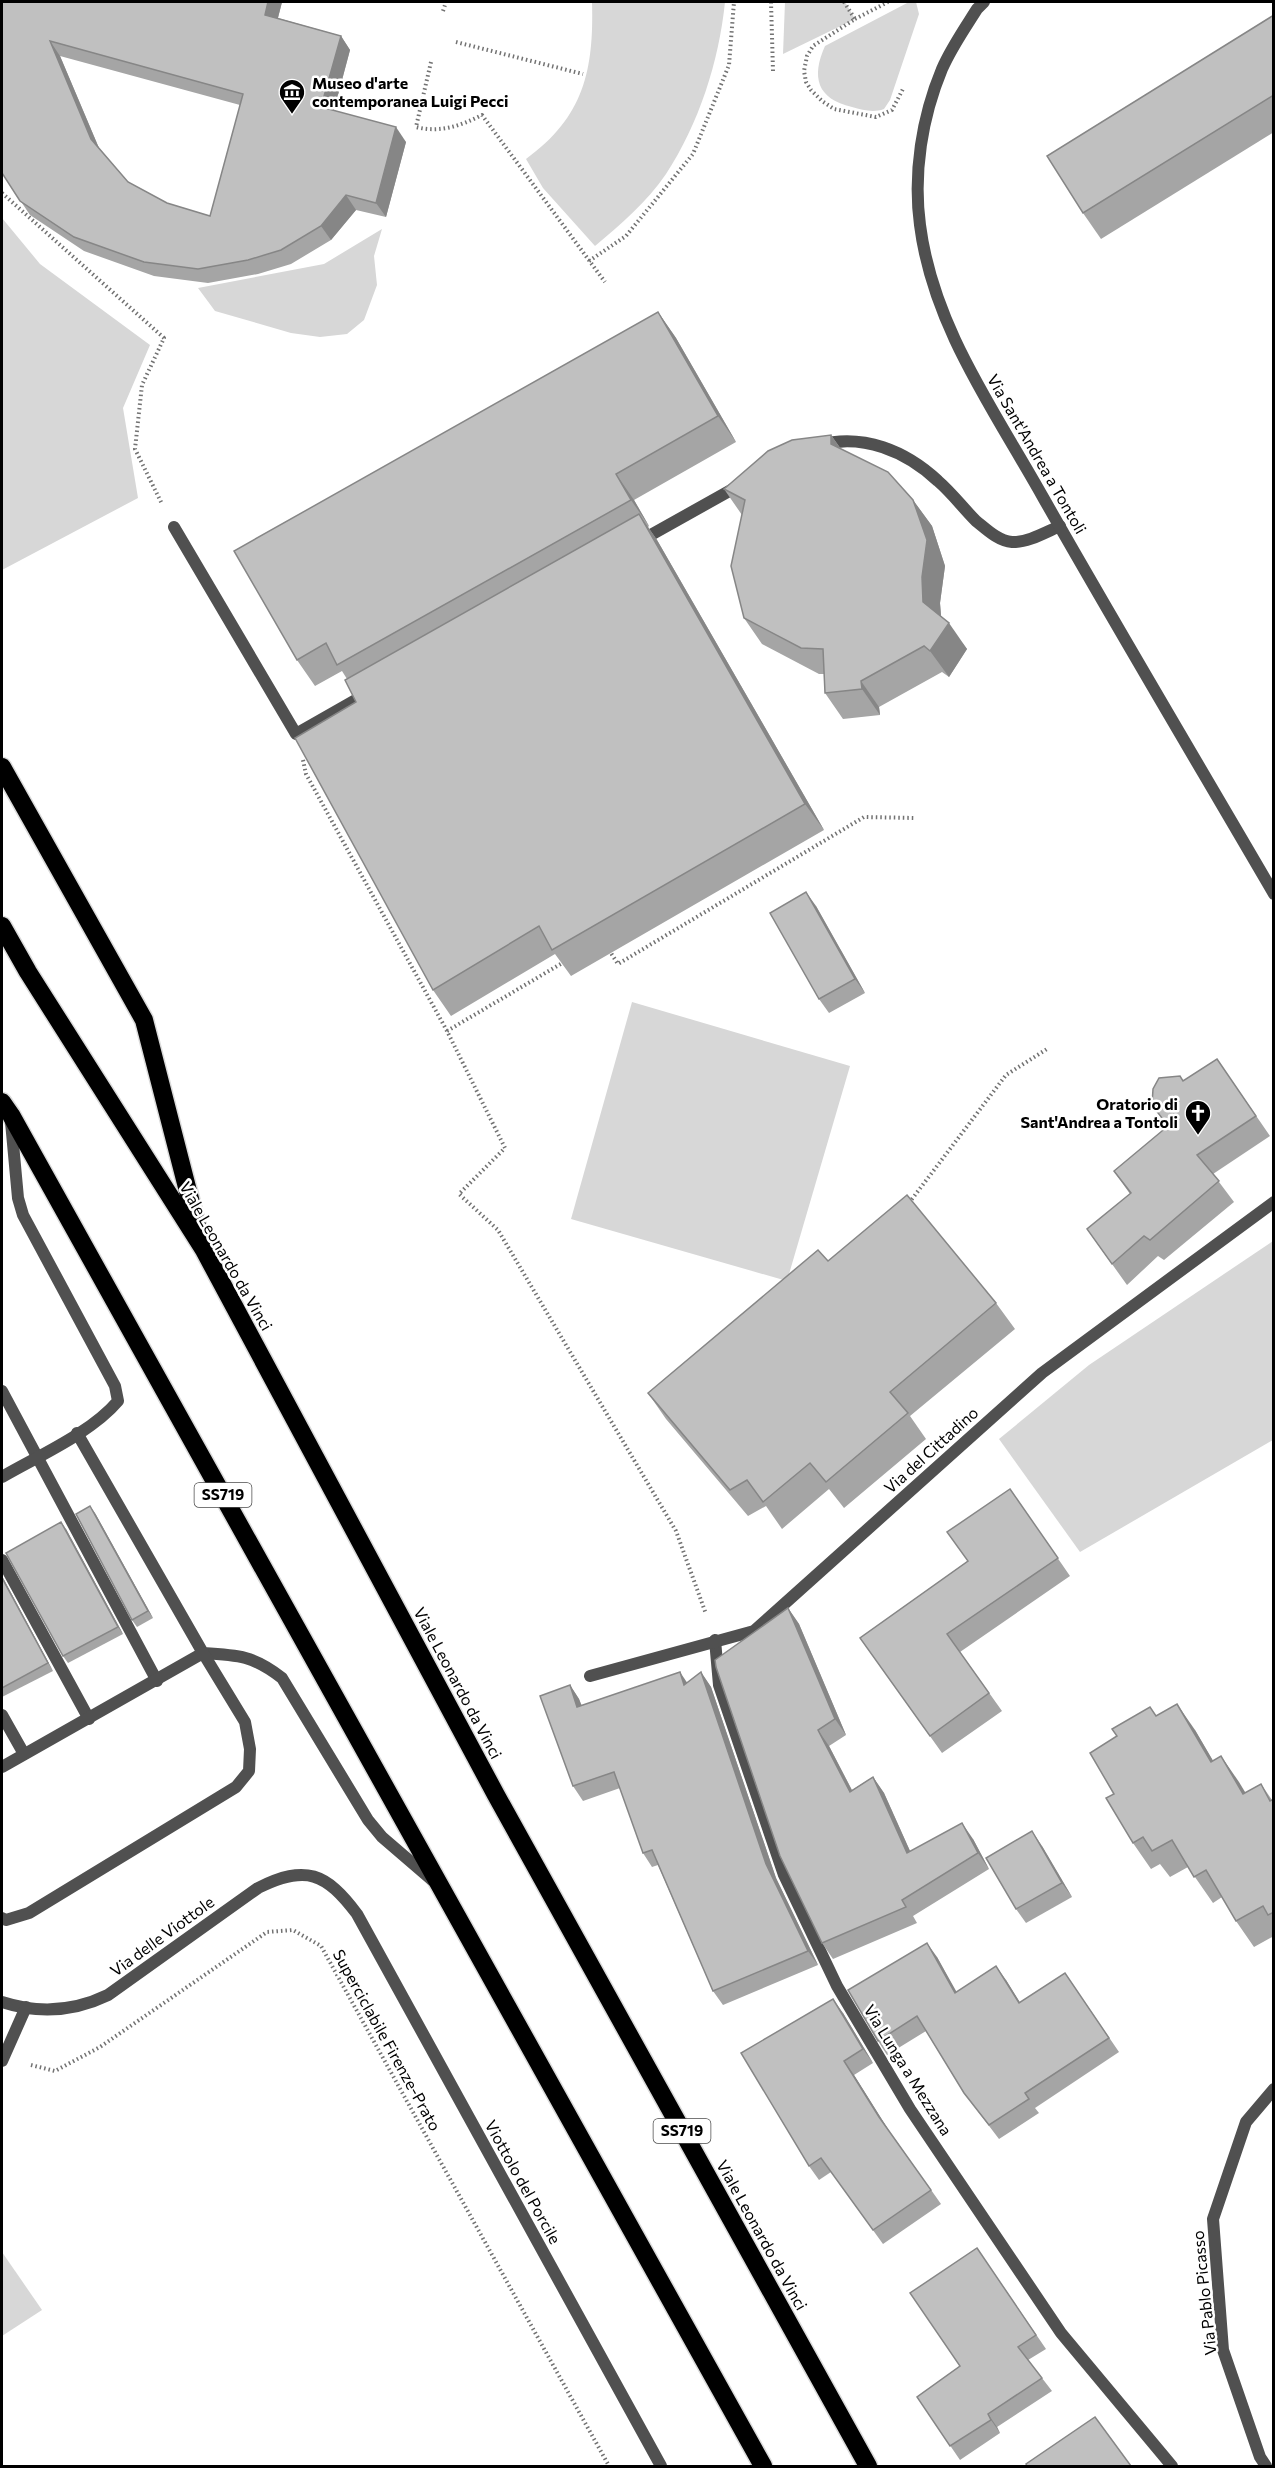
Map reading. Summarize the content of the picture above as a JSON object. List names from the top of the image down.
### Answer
{
  "streets": {
    "highway": ["Viale Leonardo da Vinci", "SS719"],
    "street": [
      "Via Sant'Andrea a Tontoli",
      "Via del Cittadino",
      "Via delle Viottole",
      "Via Lunga a Mezzana",
      "Viottolo del Porcile",
      "Via Pablo Picasso"
    ],
    "path": ["Superciclabile Firenze-Prato"]
  },
  "crossings": [
    ["Via del Cittadino", "Via Lunga a Mezzana"],
    ["Via delle Viottole", "Viottolo del Porcile"]
  ],
  "places": {
    "museum": ["Museo d'arte contemporanea Luigi Pecci"],
    "church": ["Oratorio di Sant'Andrea a Tontoli"]
  }
}
